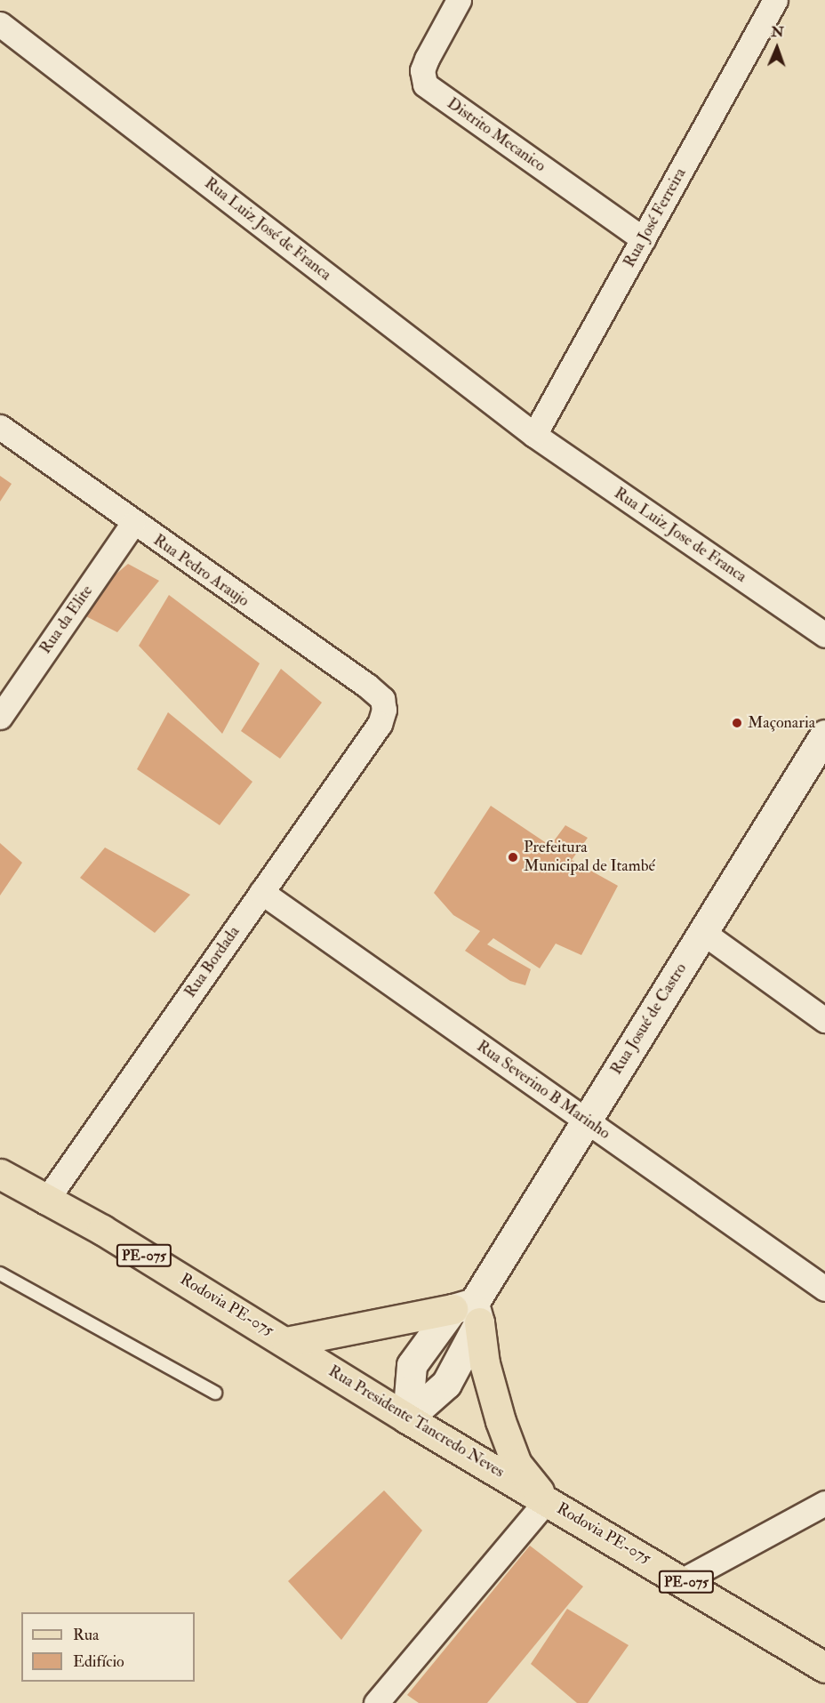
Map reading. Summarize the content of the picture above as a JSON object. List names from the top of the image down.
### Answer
{
  "streets": {
    "main road": ["PE-075", "Rodovia PE-075", "Rua Presidente Tancredo Neves"],
    "street": [
      "Distrito Mecanico",
      "Rua José Ferreira",
      "Rua Luiz José de Franca",
      "Rua Luiz Jose de Franca",
      "Rua Pedro Araujo",
      "Rua da Elite",
      "Rua Bordada",
      "Rua Josué de Castro",
      "Rua Severino B Marinho"
    ]
  },
  "crossings": [
    ["Distrito Mecanico", "Rua José Ferreira"],
    ["Rua José Ferreira", "Rua Luiz José de Franca"],
    ["Rua José Ferreira", "Rua Luiz Jose de Franca"],
    ["Rua Luiz José de Franca", "Rua Luiz Jose de Franca"],
    ["Rua Pedro Araujo", "Rua da Elite"],
    ["Rua Pedro Araujo", "Rua Bordada"],
    ["Rua Bordada", "Rua Severino B Marinho"],
    ["Rua Bordada", "Rodovia PE-075"],
    ["Rua Josué de Castro", "Rua Severino B Marinho"],
    ["Rua Josué de Castro", "Rua Presidente Tancredo Neves"],
    ["Rodovia PE-075", "Rua Presidente Tancredo Neves"]
  ],
  "places": ["Maçonaria", "Prefeitura Municipal de Itambé"],
  "legend": ["Rua", "Edifício"],
  "north": "top"
}
